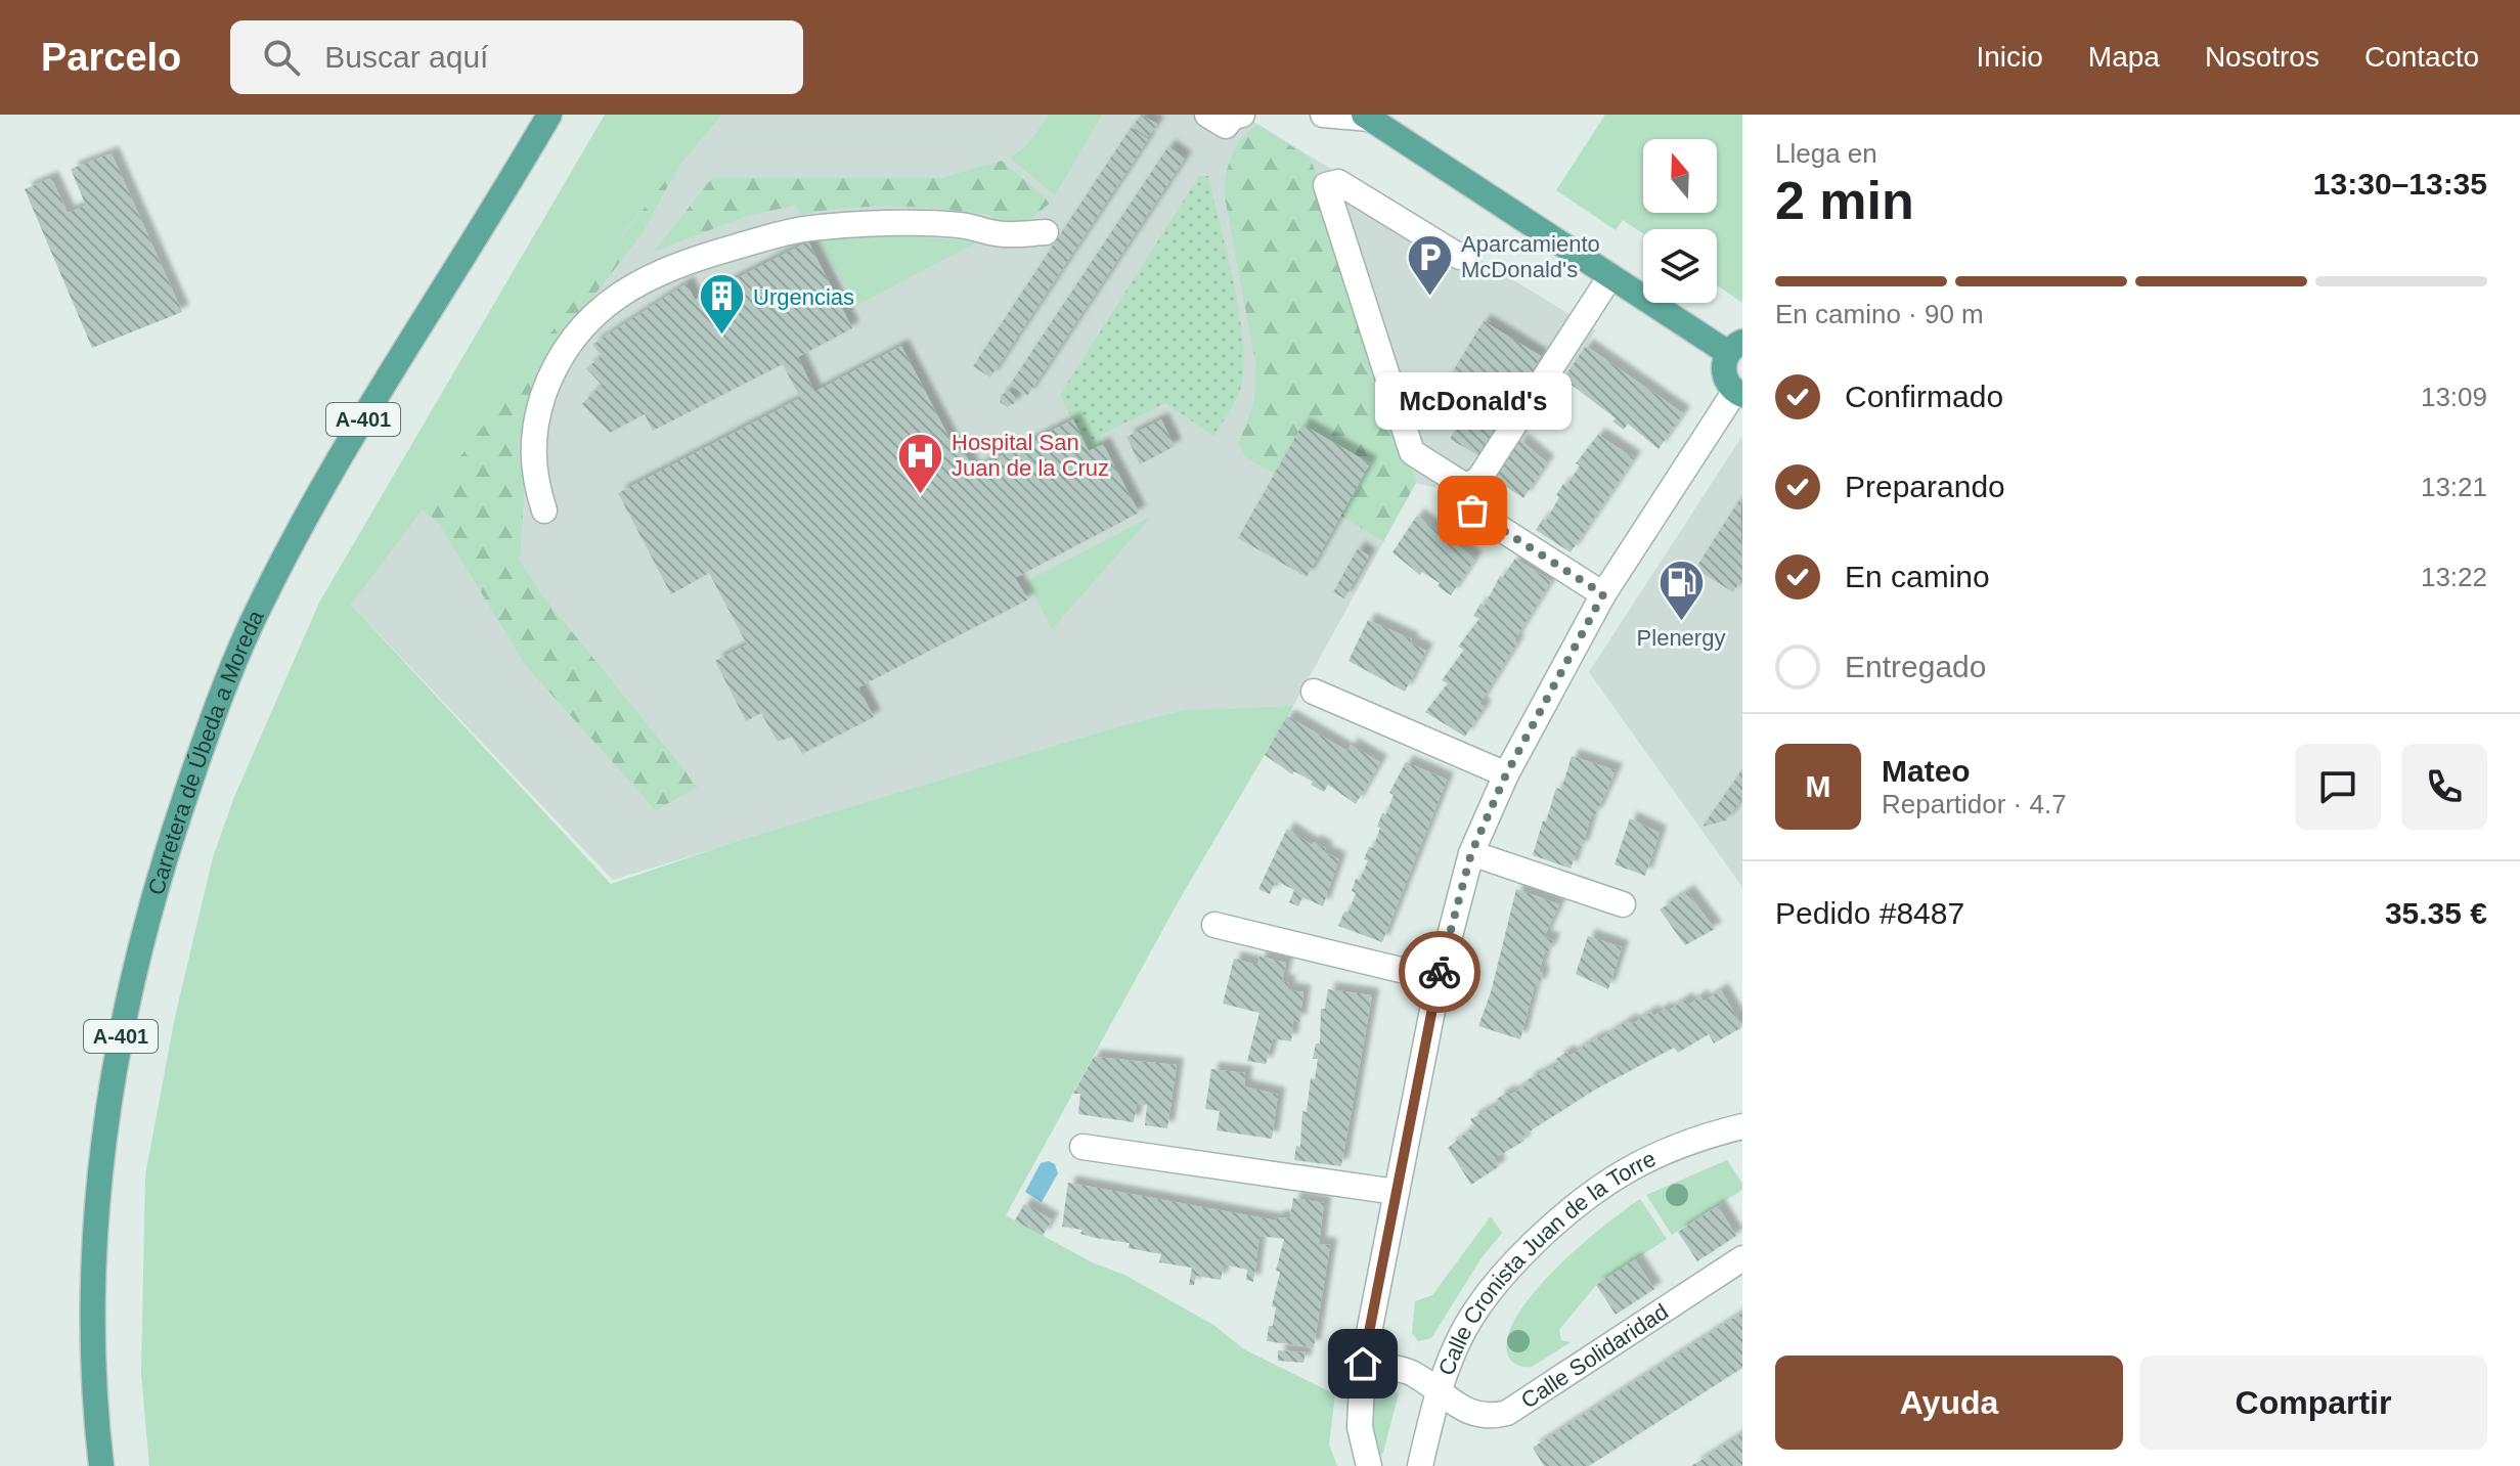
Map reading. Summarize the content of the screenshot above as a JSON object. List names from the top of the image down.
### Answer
{
  "streets": {
    "main road": ["A-401", "Carretera de Úbeda a Moreda"],
    "street": ["Calle Cronista Juan de la Torre", "Calle Solidaridad"]
  },
  "crossings": [
    ["Calle Cronista Juan de la Torre", "Calle Solidaridad"]
  ],
  "places": {
    "parking": ["Aparcamiento McDonald's"],
    "building": ["Urgencias"],
    "hospital": ["Hospital San Juan de la Cruz"],
    "other": ["McDonald's"],
    "fuel station": ["Plenergy"]
  },
  "north": "top",
  "page": {
    "header": "Parcelo",
    "search": "Buscar aquí",
    "nav": [
      "Inicio",
      "Mapa",
      "Nosotros",
      "Contacto"
    ],
    "heading": ["2 min", "Llega en", "13:30–13:35"],
    "panel": [
      "Mateo",
      "Repartidor · 4.7",
      "Pedido #8487",
      "35.35 €"
    ],
    "bar": "En camino · 90 m",
    "list": [
      ["Confirmado", "13:09"],
      ["Preparando", "13:21"],
      ["En camino", "13:22"],
      "Entregado"
    ],
    "bubble": "McDonald's",
    "round": "M",
    "buttons": ["Ayuda", "Compartir"]
  }
}
